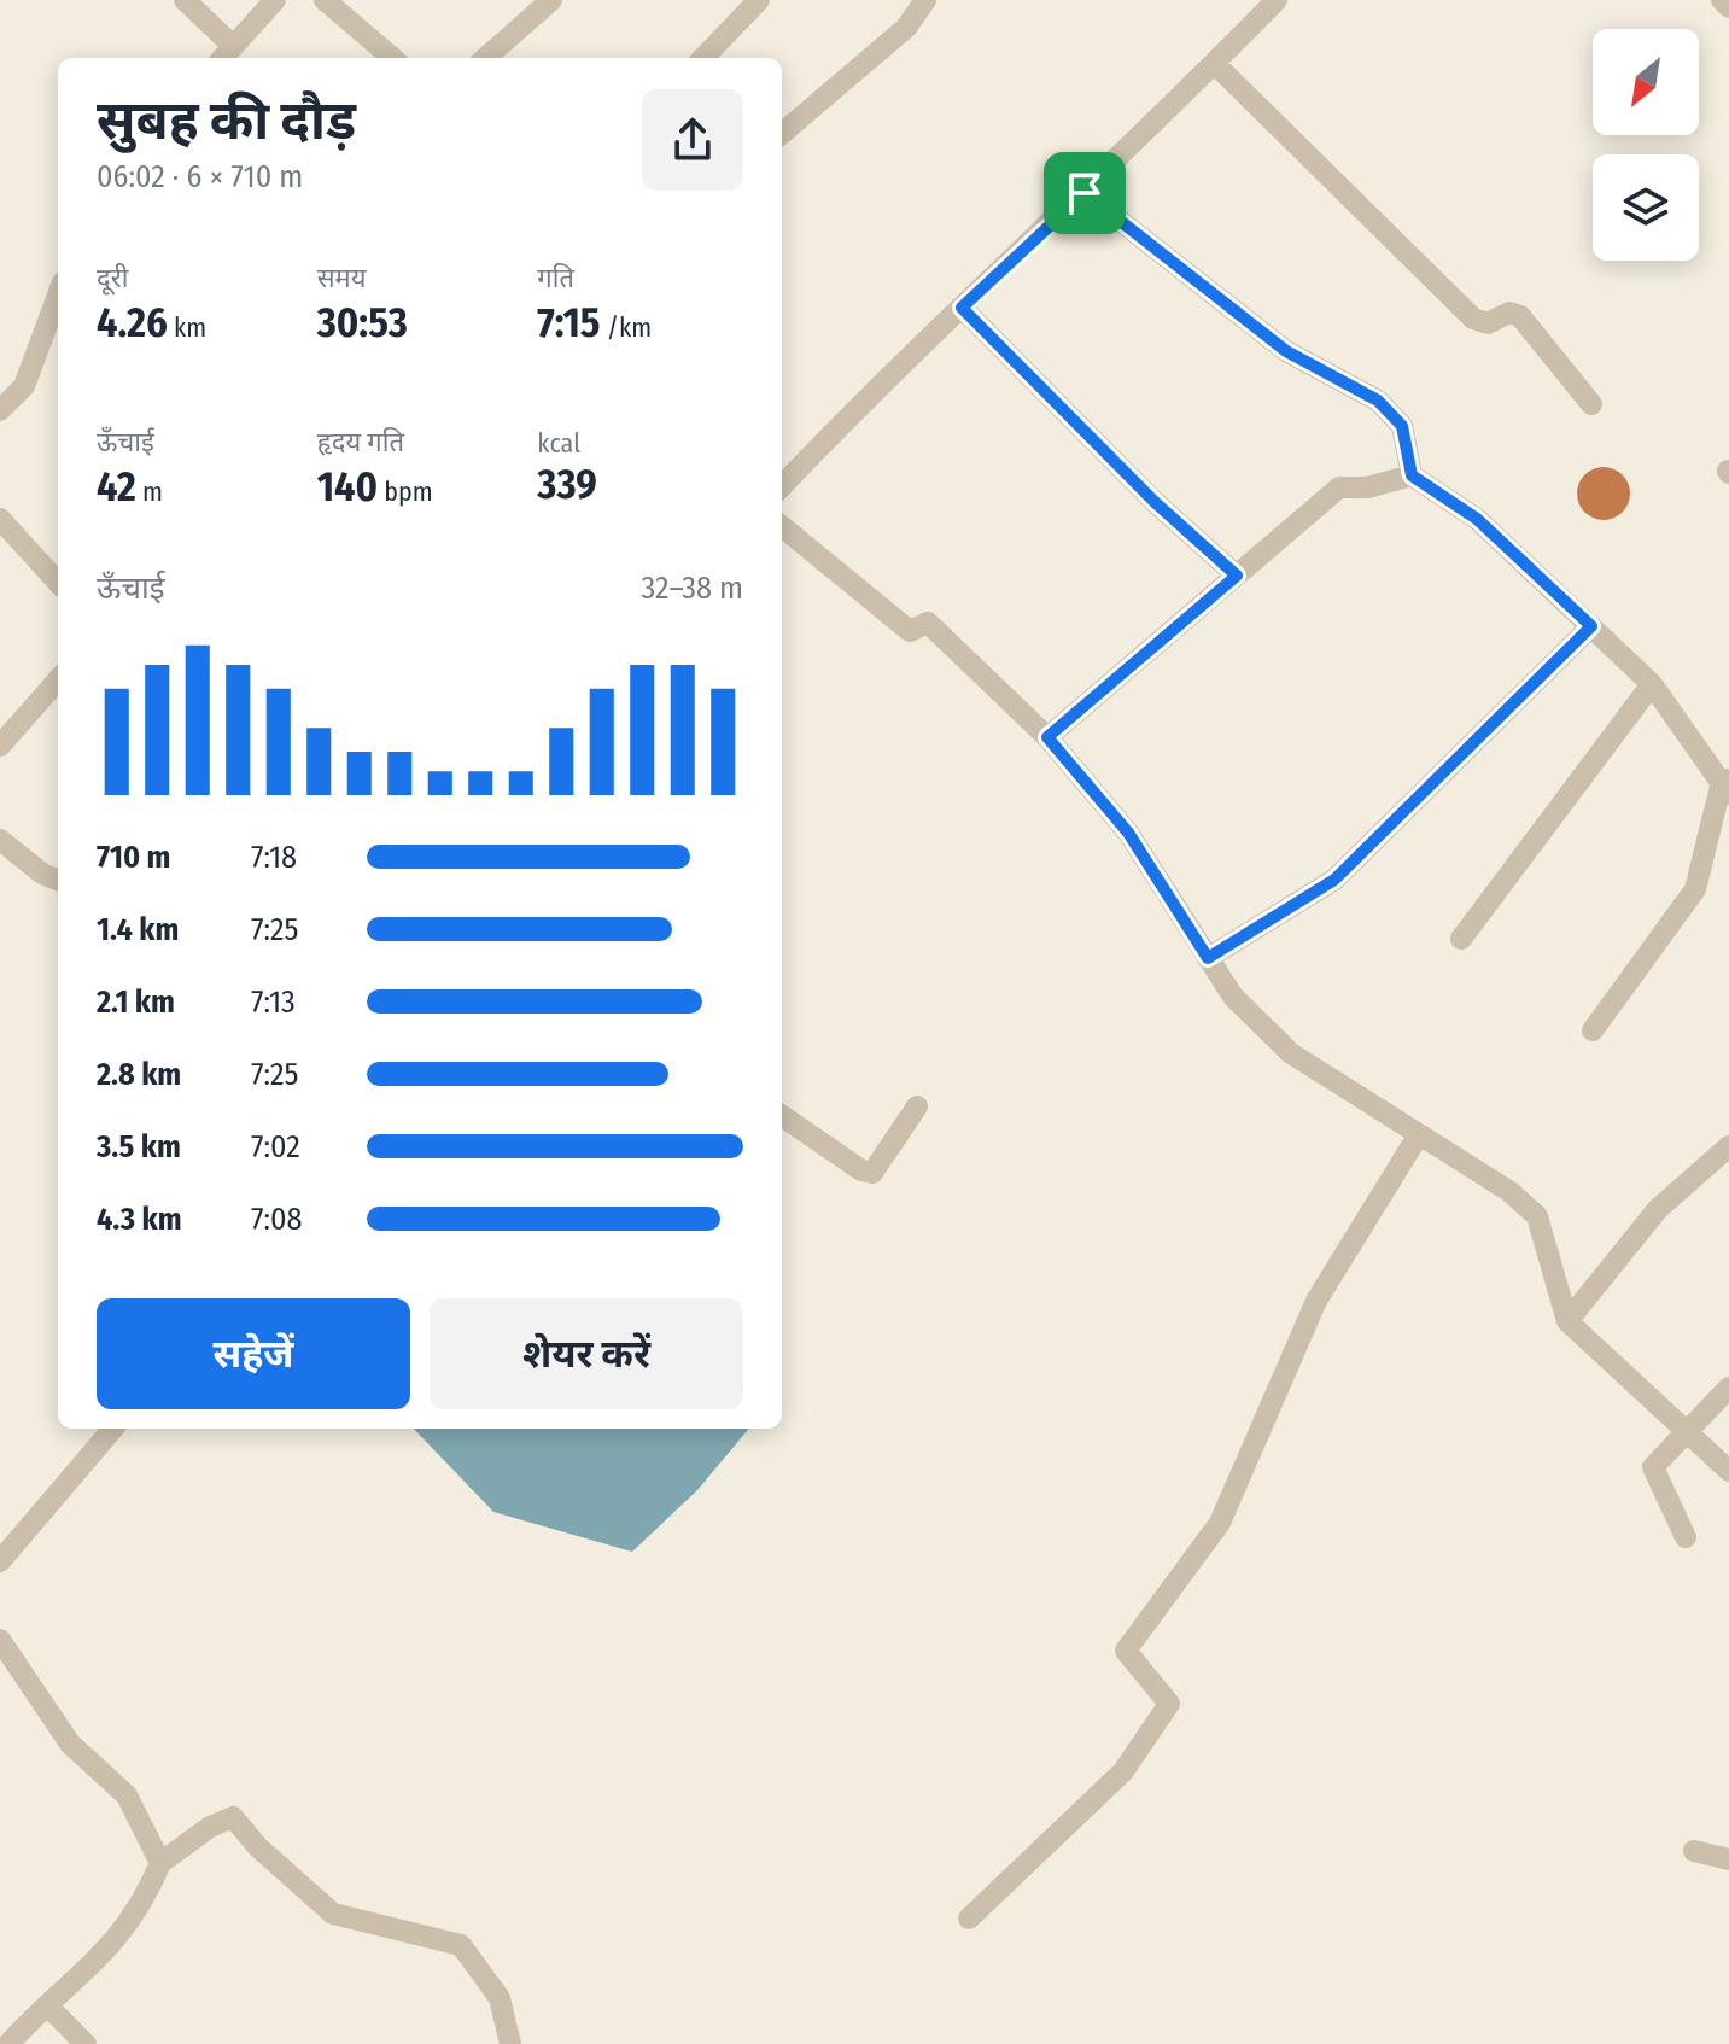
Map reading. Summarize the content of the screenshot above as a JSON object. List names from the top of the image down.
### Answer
{
  "north": "bottom left",
  "page": {
    "heading": ["सुबह की दौड़", "06:02 · 6 × 710 m"],
    "stats": [
      ["दूरी", "4.26 km"],
      ["समय", "30:53"],
      ["गति", "7:15 /km"],
      ["ऊँचाई", "42 m"],
      ["हृदय गति", "140 bpm"],
      ["kcal", "339"]
    ],
    "chart": ["ऊँचाई", "32–38 m"],
    "list": [
      {
        "name": "710 m",
        "note": "7:18"
      },
      {
        "name": "1.4 km",
        "note": "7:25"
      },
      {
        "name": "2.1 km",
        "note": "7:13"
      },
      {
        "name": "2.8 km",
        "note": "7:25"
      },
      {
        "name": "3.5 km",
        "note": "7:02"
      },
      {
        "name": "4.3 km",
        "note": "7:08"
      }
    ],
    "buttons": ["सहेजें", "शेयर करें"]
  }
}
